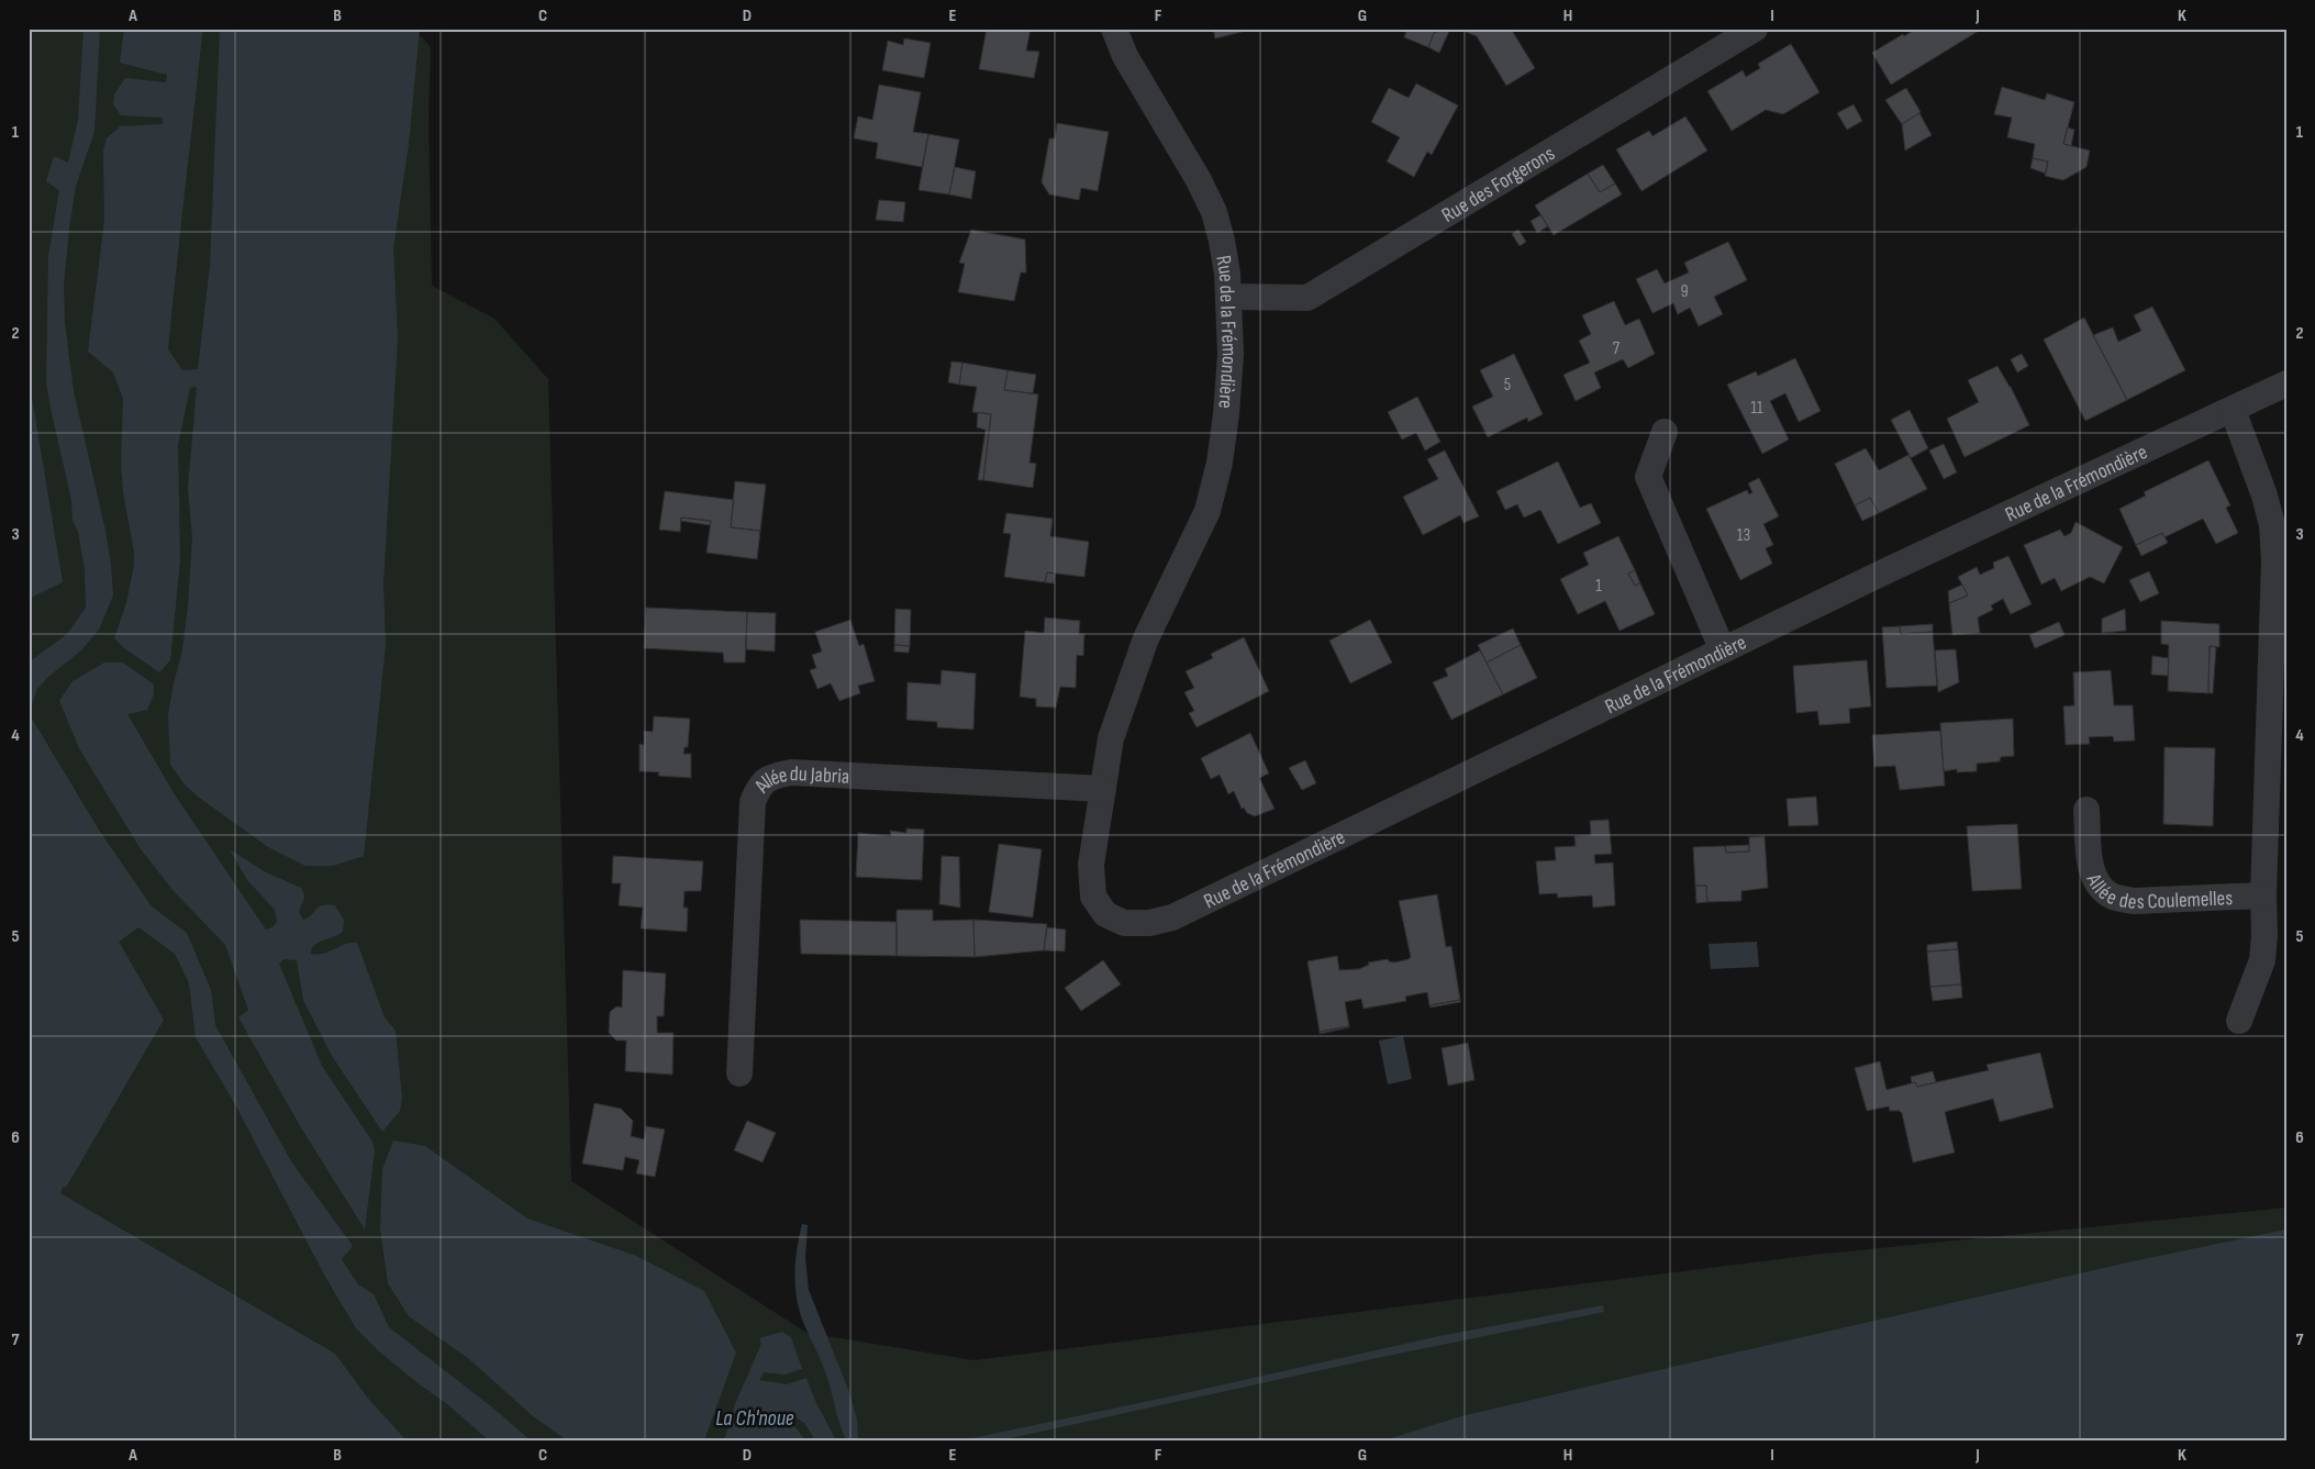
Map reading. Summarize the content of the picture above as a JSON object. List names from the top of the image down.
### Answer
{
  "streets": {
    "street": [
      "Rue des Forgerons",
      "Rue de la Frémondière",
      "Allée du Jabria",
      "Allée des Coulemelles"
    ]
  },
  "crossings": [
    ["Rue des Forgerons", "Rue de la Frémondière"],
    ["Rue de la Frémondière", "Allée du Jabria"],
    ["Rue de la Frémondière", "Allée des Coulemelles"]
  ],
  "water": ["La Ch'noue"],
  "house_numbers": [
    "9",
    "7",
    "5",
    "11",
    "13",
    "1"
  ],
  "grid": {
    "columns": [
      "A",
      "B",
      "C",
      "D",
      "E",
      "F",
      "G",
      "H",
      "I",
      "J",
      "K"
    ],
    "rows": [
      "1",
      "2",
      "3",
      "4",
      "5",
      "6",
      "7"
    ]
  }
}
